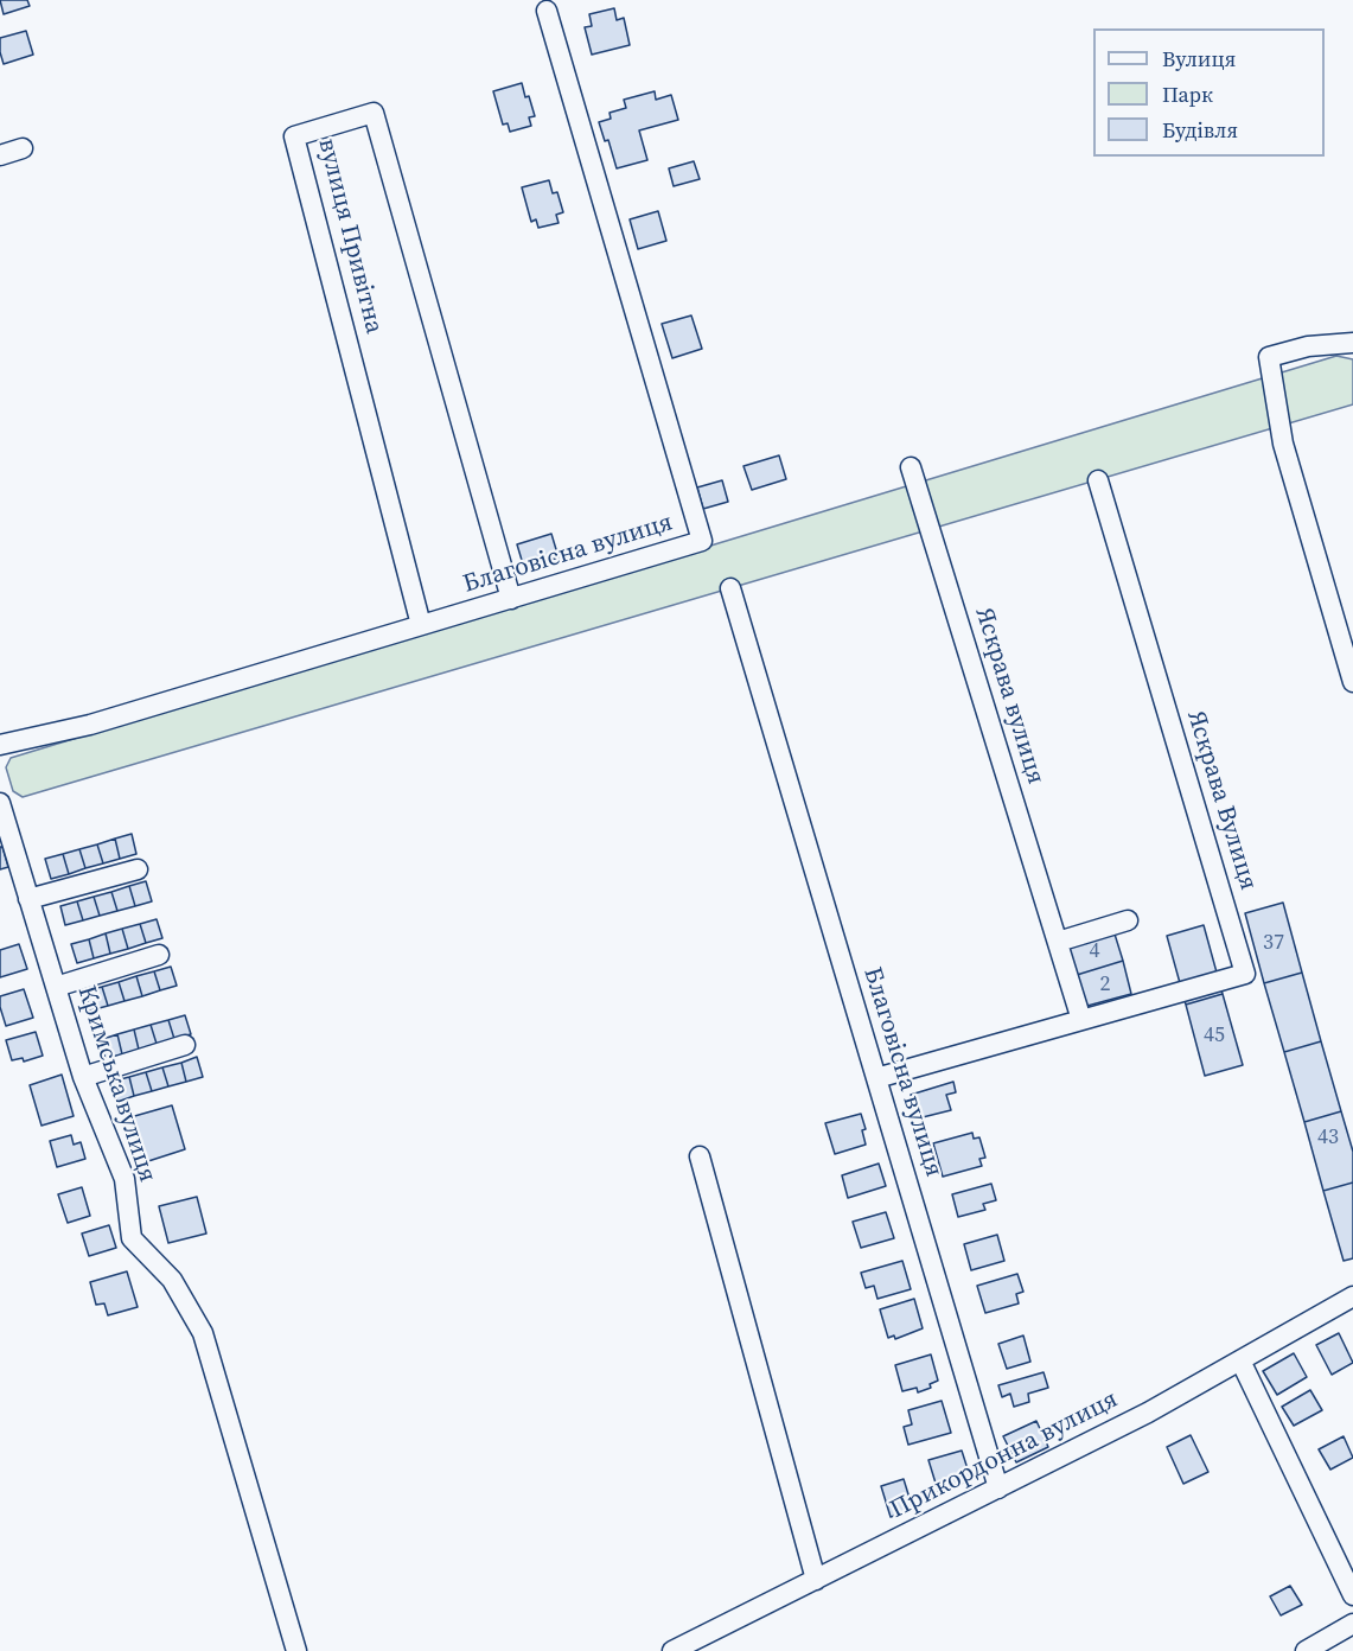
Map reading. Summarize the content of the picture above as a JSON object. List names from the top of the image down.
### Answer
{
  "streets": {
    "street": [
      "вулиця Привітна",
      "Благовісна вулиця",
      "Яскрава вулиця",
      "Яскрава Вулиця",
      "Кримська вулиця",
      "Прикордонна вулиця"
    ]
  },
  "crossings": [
    ["вулиця Привітна", "Благовісна вулиця"],
    ["Благовісна вулиця", "Прикордонна вулиця"],
    ["Яскрава вулиця", "Яскрава Вулиця"]
  ],
  "house_numbers": [
    "37",
    "4",
    "2",
    "45",
    "43"
  ],
  "legend": ["Вулиця", "Парк", "Будівля"]
}
